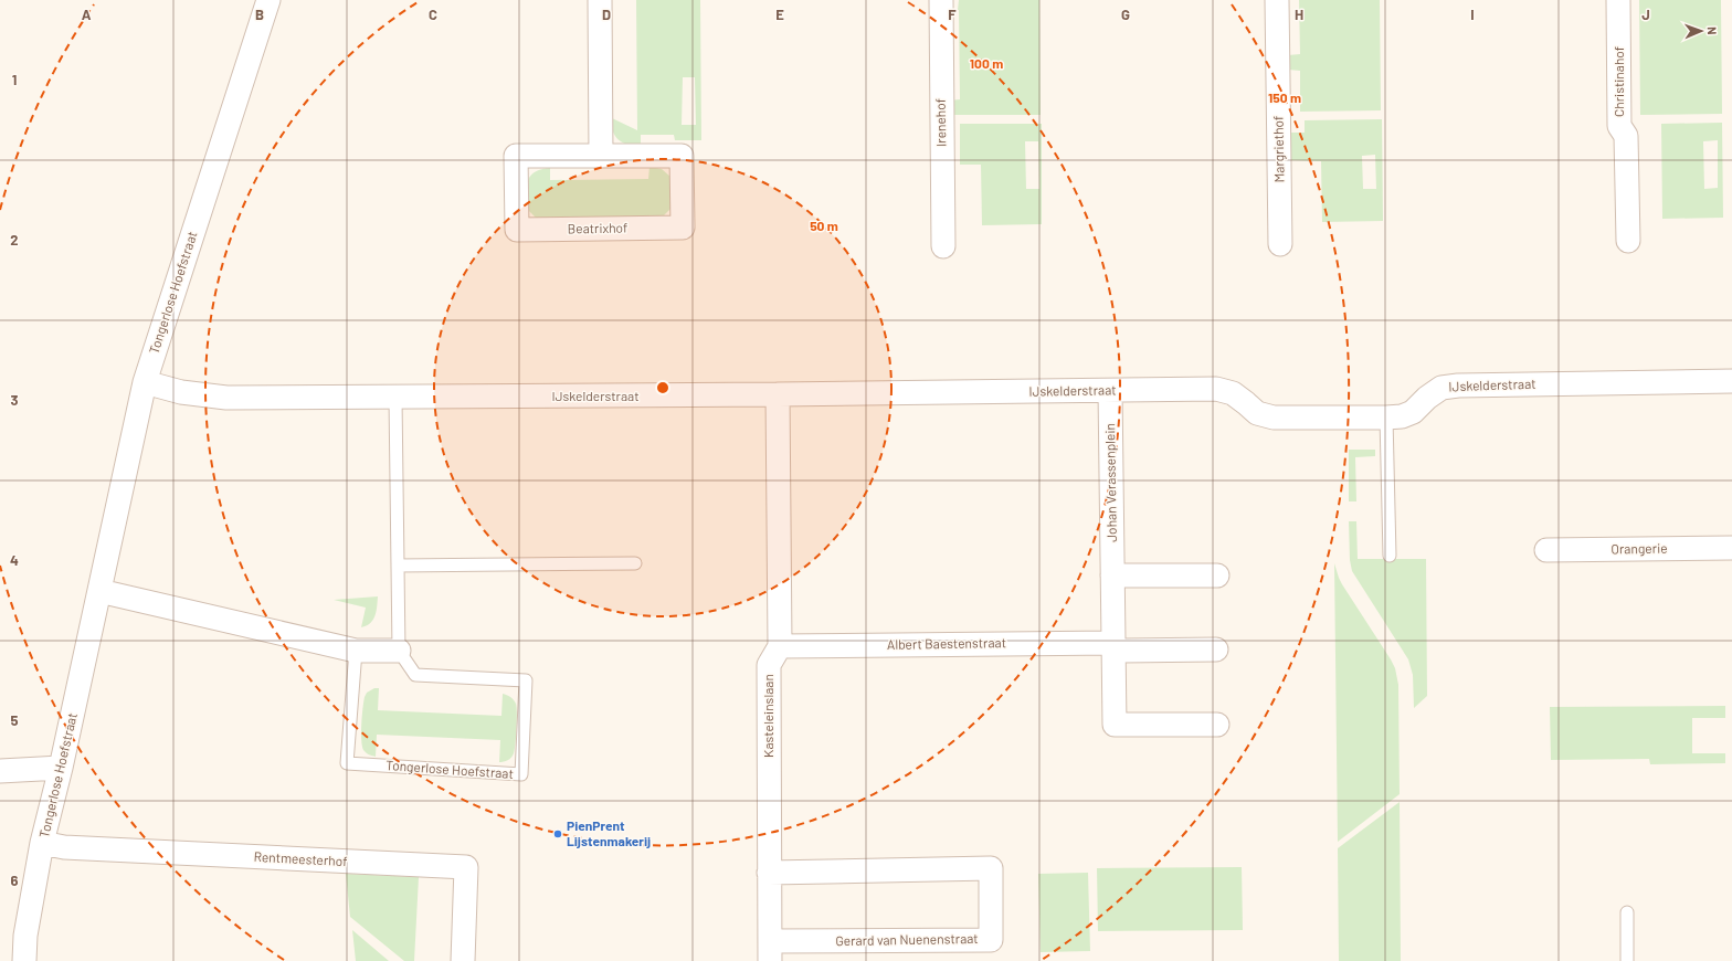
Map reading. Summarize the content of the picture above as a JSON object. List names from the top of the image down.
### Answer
{
  "streets": {
    "street": [
      "Christinahof",
      "Irenehof",
      "Margriethof",
      "Beatrixhof",
      "Tongerlose Hoefstraat",
      "IJskelderstraat",
      "Johan Verassenplein",
      "Orangerie",
      "Albert Baestenstraat",
      "Kasteleinslaan",
      "Rentmeesterhof",
      "Gerard van Nuenenstraat"
    ]
  },
  "crossings": [
    ["Tongerlose Hoefstraat", "IJskelderstraat"],
    ["Tongerlose Hoefstraat", "Rentmeesterhof"],
    ["IJskelderstraat", "Johan Verassenplein"],
    ["Johan Verassenplein", "Albert Baestenstraat"],
    ["Albert Baestenstraat", "Kasteleinslaan"],
    ["Kasteleinslaan", "Gerard van Nuenenstraat"]
  ],
  "places": ["PienPrent Lijstenmakerij"],
  "north": "right",
  "grid": {
    "columns": [
      "A",
      "B",
      "C",
      "D",
      "E",
      "F",
      "G",
      "H",
      "I",
      "J"
    ],
    "rows": [
      "1",
      "2",
      "3",
      "4",
      "5",
      "6"
    ]
  },
  "rings": ["100 m", "150 m", "50 m"]
}
